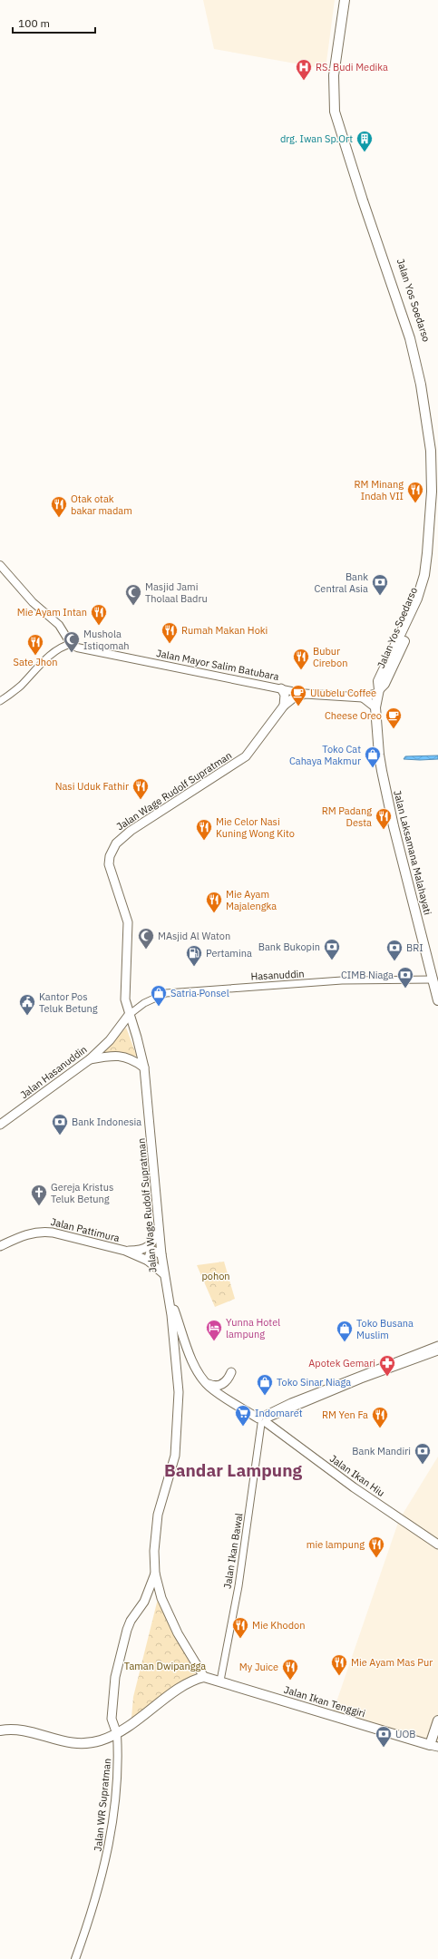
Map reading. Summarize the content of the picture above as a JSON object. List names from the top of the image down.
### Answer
{
  "streets": {
    "highway": ["Jalan Yos Soedarso", "Jalan Laksamana Malahayati", "Jalan Ikan Tenggiri"],
    "main road": [
      "Jalan Mayor Salim Batubara",
      "Jalan Wage Rudolf Supratman",
      "Jalan Hasanuddin",
      "Jalan Pattimura",
      "Jalan Ikan Hiu",
      "Jalan WR Supratman"
    ],
    "street": ["Hasanuddin", "Jalan Ikan Bawal"]
  },
  "crossings": [
    ["Jalan Yos Soedarso", "Jalan Mayor Salim Batubara"],
    ["Jalan Yos Soedarso", "Jalan Laksamana Malahayati"],
    ["Jalan Mayor Salim Batubara", "Jalan Wage Rudolf Supratman"],
    ["Jalan Wage Rudolf Supratman", "Hasanuddin"],
    ["Jalan Wage Rudolf Supratman", "Jalan Hasanuddin"],
    ["Jalan Wage Rudolf Supratman", "Jalan Pattimura"],
    ["Jalan Wage Rudolf Supratman", "Jalan Ikan Hiu"],
    ["Jalan Wage Rudolf Supratman", "Jalan Ikan Bawal"],
    ["Jalan Wage Rudolf Supratman", "Jalan Ikan Tenggiri"],
    ["Jalan Laksamana Malahayati", "Hasanuddin"],
    ["Hasanuddin", "Jalan Hasanuddin"],
    ["Jalan Ikan Hiu", "Jalan Ikan Bawal"],
    ["Jalan Ikan Bawal", "Jalan Ikan Tenggiri"]
  ],
  "districts": ["Bandar Lampung"],
  "parks": ["pohon", "Taman Dwipangga"],
  "places": {
    "hospital": ["RS. Budi Medika"],
    "building": ["drg. Iwan Sp.Ort"],
    "restaurant": [
      "RM Minang Indah VII",
      "Otak otak bakar madam",
      "Mie Ayam Intan",
      "Rumah Makan Hoki",
      "Sate Jhon",
      "Bubur Cirebon",
      "Nasi Uduk Fathir",
      "RM Padang Desta",
      "Mie Celor Nasi Kuning Wong Kito",
      "Mie Ayam Majalengka",
      "RM Yen Fa",
      "mie lampung",
      "Mie Khodon",
      "Mie Ayam Mas Pur",
      "My Juice"
    ],
    "bank": [
      "Bank Central Asia",
      "Bank Bukopin",
      "BRI",
      "CIMB Niaga",
      "Bank Indonesia",
      "Bank Mandiri",
      "UOB"
    ],
    "mosque": ["Masjid Jami Tholaal Badru", "Mushola Istiqomah", "MAsjid Al Waton"],
    "cafe": ["Ulubelu Coffee", "Cheese Oreo"],
    "shop": [
      "Toko Cat Cahaya Makmur",
      "Satria Ponsel",
      "Toko Busana Muslim",
      "Toko Sinar Niaga"
    ],
    "fuel station": ["Pertamina"],
    "public building": ["Kantor Pos Teluk Betung"],
    "church": ["Gereja Kristus Teluk Betung"],
    "hotel": ["Yunna Hotel lampung"],
    "pharmacy": ["Apotek Gemari"],
    "supermarket": ["Indomaret"]
  },
  "scale_bar": "100 m"
}
